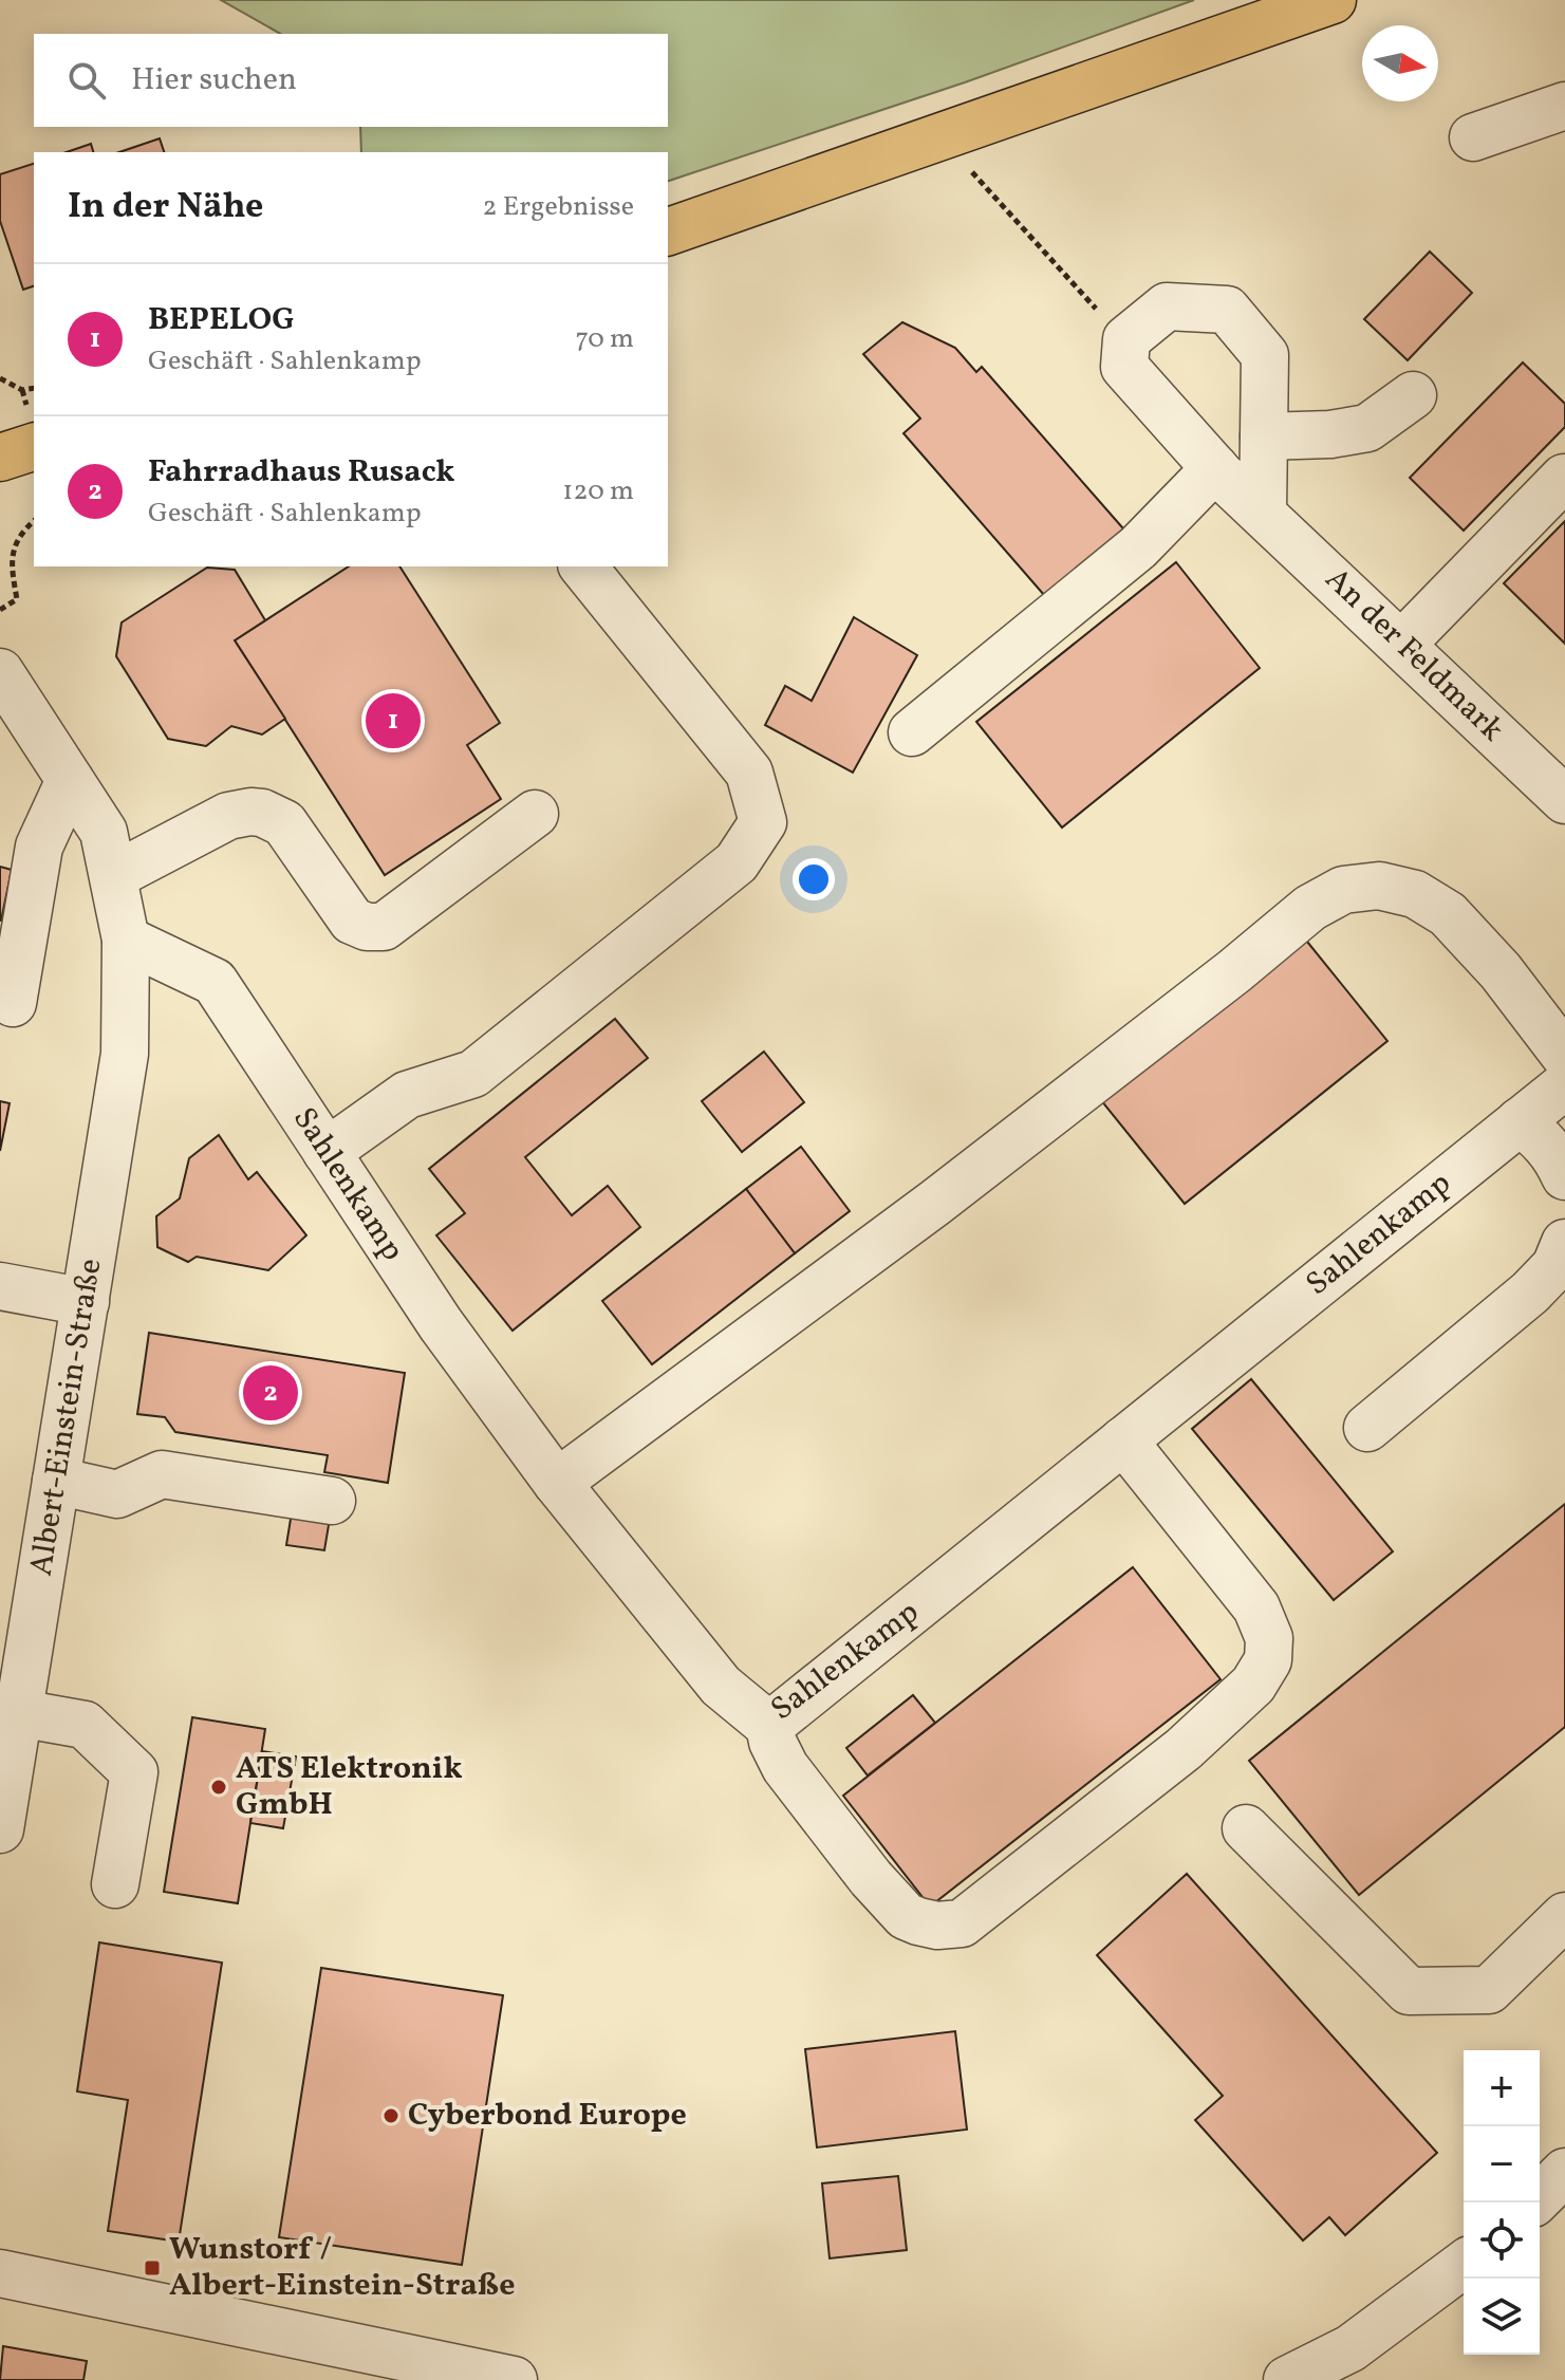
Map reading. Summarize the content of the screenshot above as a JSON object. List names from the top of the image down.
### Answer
{
  "streets": {
    "street": ["An der Feldmark", "Sahlenkamp", "Albert-Einstein-Straße"]
  },
  "crossings": [
    ["Sahlenkamp", "Albert-Einstein-Straße"]
  ],
  "places": {
    "other": ["ATS Elektronik GmbH", "Cyberbond Europe"],
    "transit": ["Wunstorf / Albert-Einstein-Straße"]
  },
  "north": "right",
  "page": {
    "search": "Hier suchen",
    "heading": ["In der Nähe", "2 Ergebnisse"],
    "list": [
      {
        "mark": "1",
        "name": "BEPELOG",
        "note": "Geschäft · Sahlenkamp",
        "value": "70 m"
      },
      {
        "mark": "2",
        "name": "Fahrradhaus Rusack",
        "note": "Geschäft · Sahlenkamp",
        "value": "120 m"
      }
    ],
    "pins": ["1", "2"],
    "map_buttons": ["+", "−"]
  }
}
